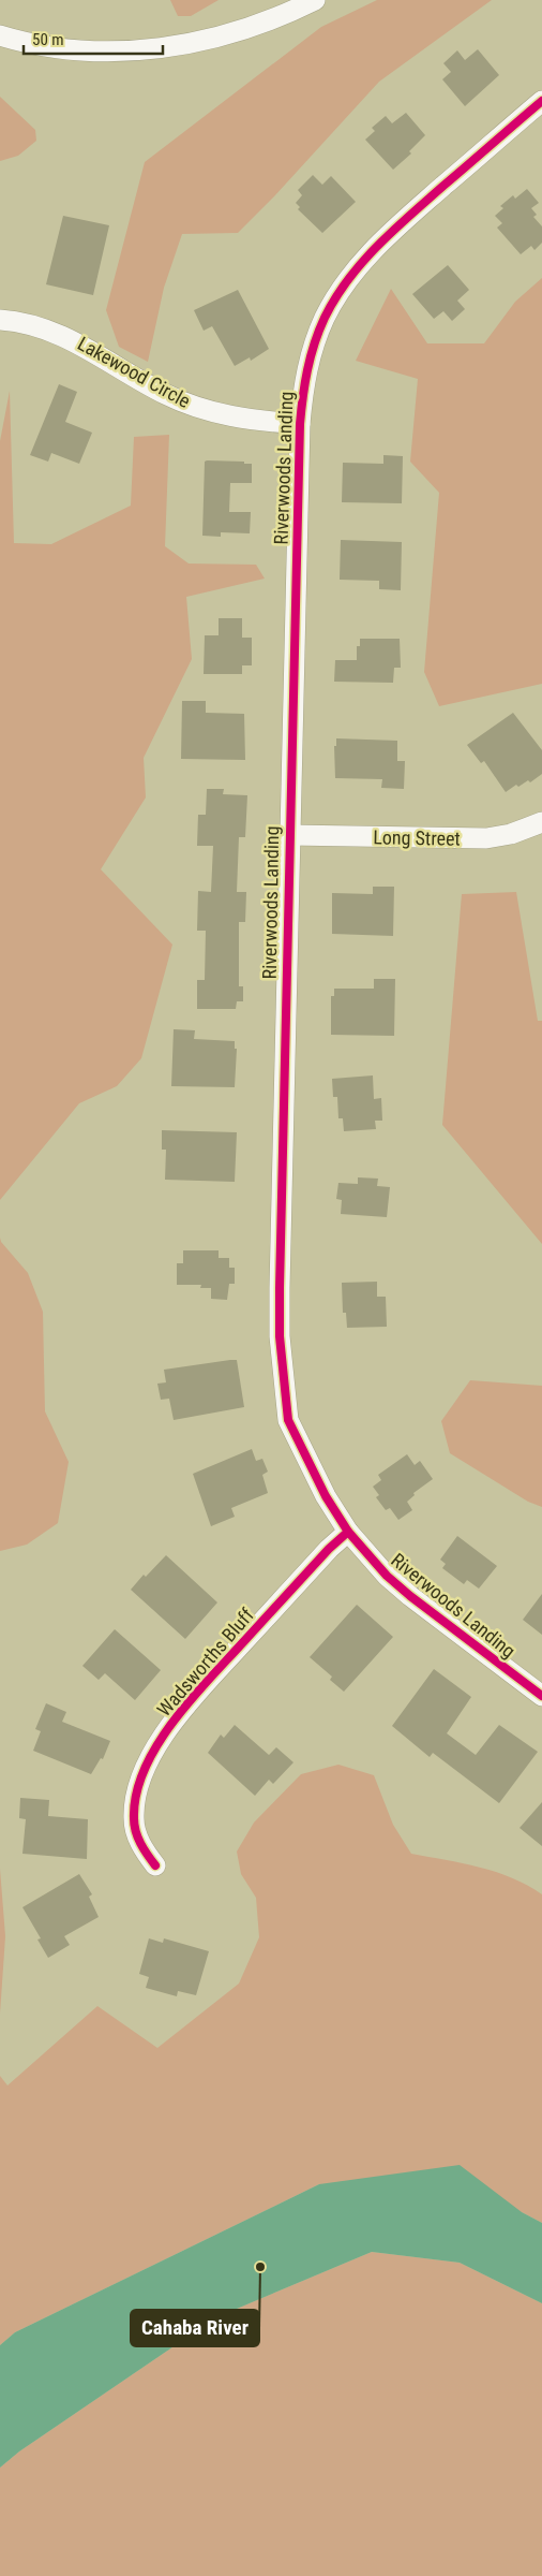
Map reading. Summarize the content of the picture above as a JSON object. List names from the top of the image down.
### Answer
{
  "streets": {
    "street": [
      "Lakewood Circle",
      "Riverwoods Landing",
      "Long Street",
      "Wadsworths Bluff"
    ]
  },
  "crossings": [
    ["Lakewood Circle", "Riverwoods Landing"],
    ["Riverwoods Landing", "Long Street"],
    ["Riverwoods Landing", "Wadsworths Bluff"]
  ],
  "places": ["Cahaba River"],
  "scale_bar": "50 m"
}
